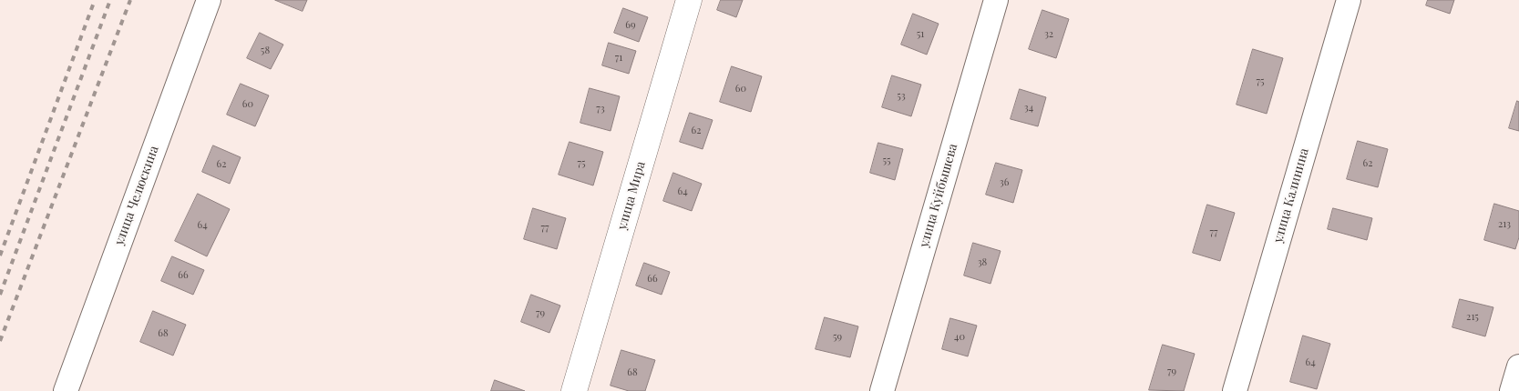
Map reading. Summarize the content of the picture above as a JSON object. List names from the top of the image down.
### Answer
{
  "streets": {
    "street": [
      "улица Челюскина",
      "улица Мира",
      "улица Куйбышева",
      "улица Калинина"
    ]
  },
  "house_numbers": [
    "69",
    "51",
    "32",
    "58",
    "71",
    "75",
    "60",
    "53",
    "60",
    "34",
    "73",
    "62",
    "55",
    "75",
    "62",
    "62",
    "36",
    "64",
    "213",
    "64",
    "77",
    "77",
    "38",
    "66",
    "66",
    "79",
    "215",
    "68",
    "59",
    "40",
    "64",
    "79",
    "68"
  ]
}
